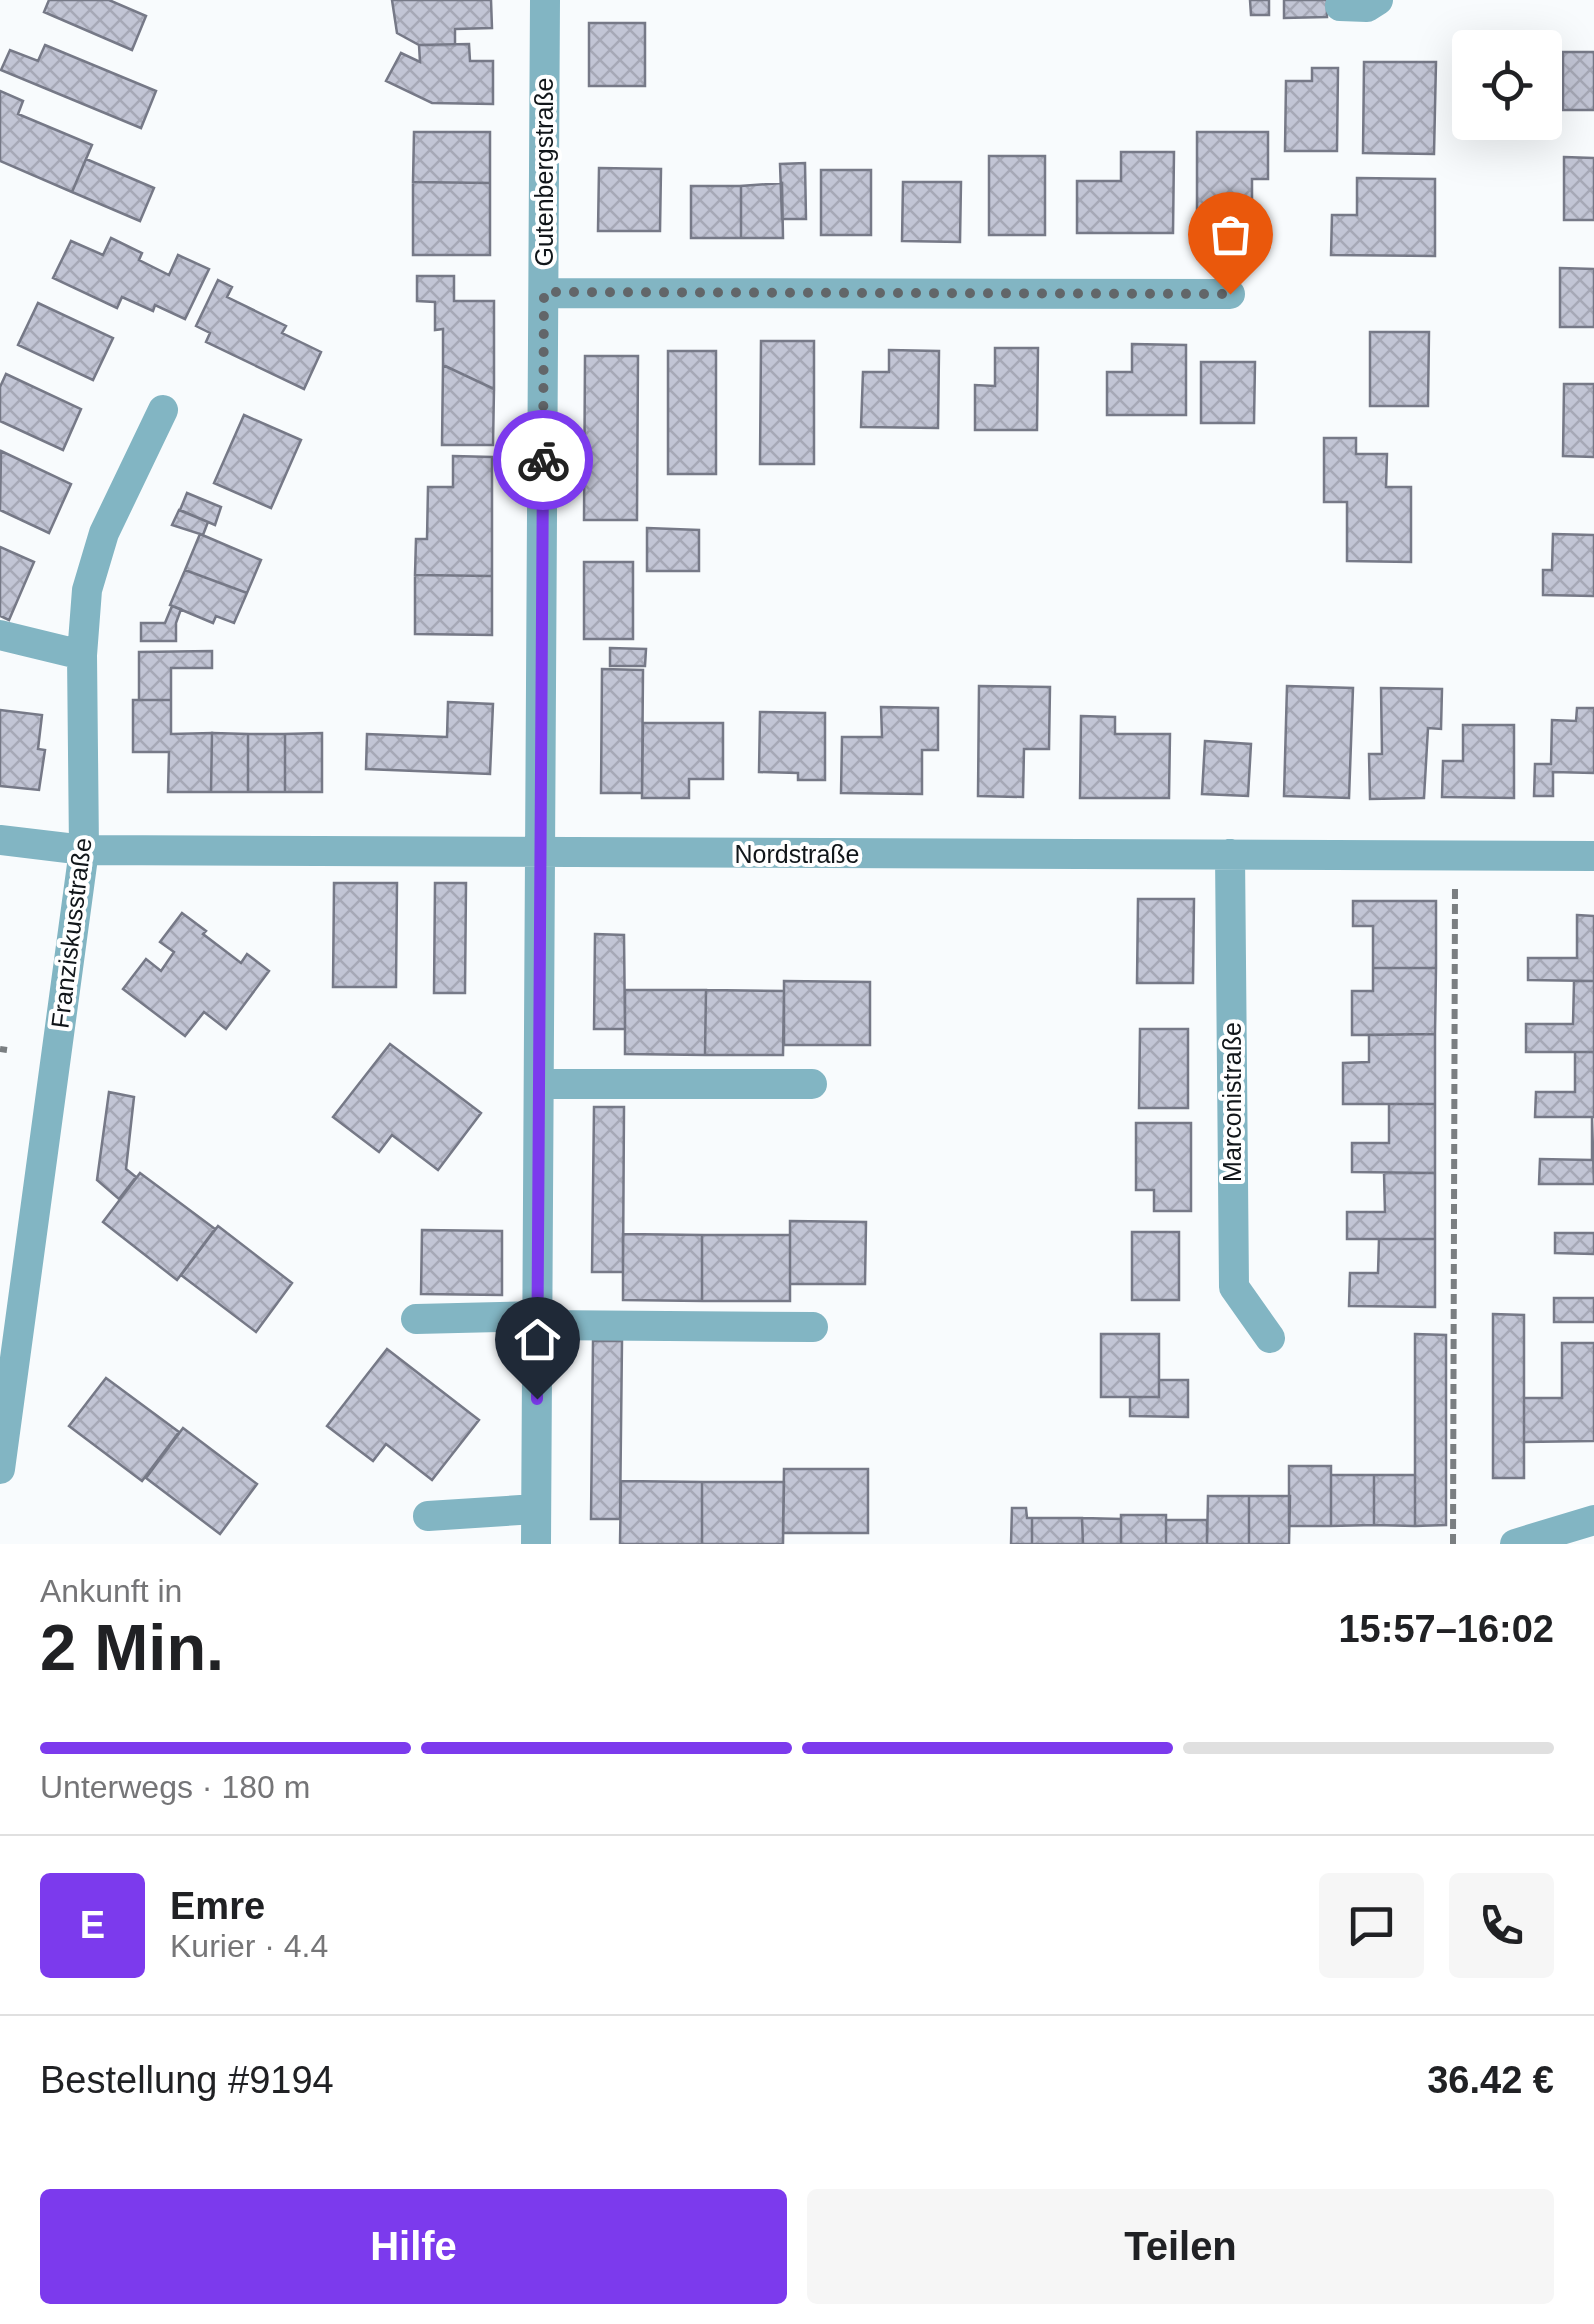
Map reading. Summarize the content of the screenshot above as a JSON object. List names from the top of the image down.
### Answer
{
  "streets": {
    "street": [
      "Gutenbergstraße",
      "Nordstraße",
      "Franziskusstraße",
      "Marconistraße"
    ]
  },
  "crossings": [
    ["Gutenbergstraße", "Nordstraße"],
    ["Nordstraße", "Franziskusstraße"],
    ["Nordstraße", "Marconistraße"]
  ],
  "page": {
    "heading": ["2 Min.", "Ankunft in", "15:57–16:02"],
    "panel": [
      "Emre",
      "Kurier · 4.4",
      "Bestellung #9194",
      "36.42 €"
    ],
    "bar": "Unterwegs · 180 m",
    "round": "E",
    "buttons": ["Hilfe", "Teilen"]
  }
}
